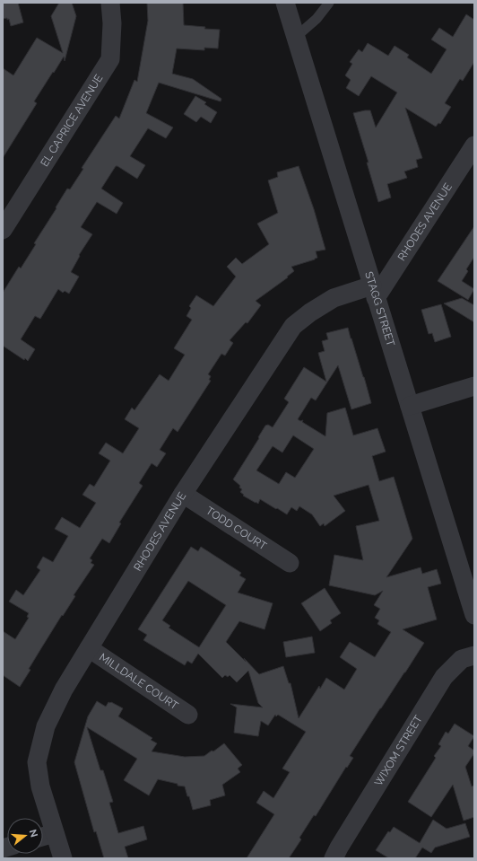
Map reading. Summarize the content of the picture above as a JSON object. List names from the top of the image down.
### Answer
{
  "streets": {
    "street": [
      "EL CAPRICE AVENUE",
      "RHODES AVENUE",
      "STAGG STREET",
      "TODD COURT",
      "MILLDALE COURT",
      "WIXOM STREET"
    ]
  },
  "crossings": [
    ["RHODES AVENUE", "STAGG STREET"],
    ["RHODES AVENUE", "TODD COURT"],
    ["RHODES AVENUE", "MILLDALE COURT"]
  ],
  "north": "right"
}
